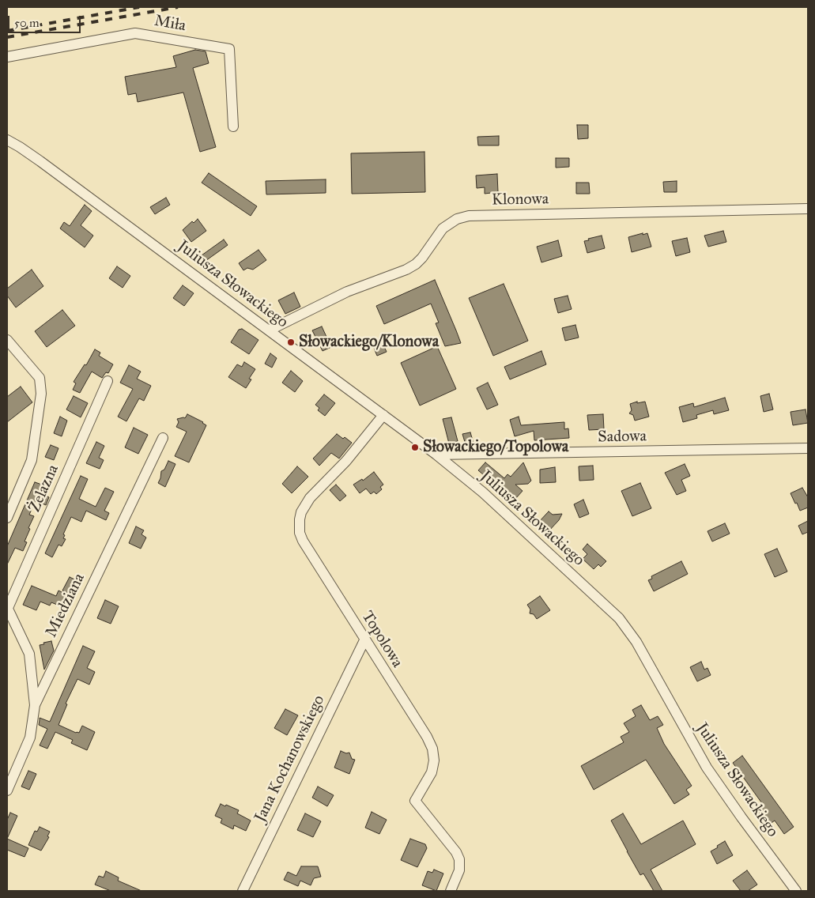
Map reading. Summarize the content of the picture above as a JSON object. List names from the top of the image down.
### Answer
{
  "streets": {
    "street": [
      "Miła",
      "Klonowa",
      "Juliusza Słowackiego",
      "Sadowa",
      "Żelazna",
      "Miedziana",
      "Topolowa",
      "Jana Kochanowskiego"
    ]
  },
  "crossings": [
    ["Klonowa", "Juliusza Słowackiego"],
    ["Juliusza Słowackiego", "Sadowa"],
    ["Juliusza Słowackiego", "Topolowa"],
    ["Topolowa", "Jana Kochanowskiego"]
  ],
  "places": ["Słowackiego/Klonowa", "Słowackiego/Topolowa"],
  "scale_bar": "50 m"
}
